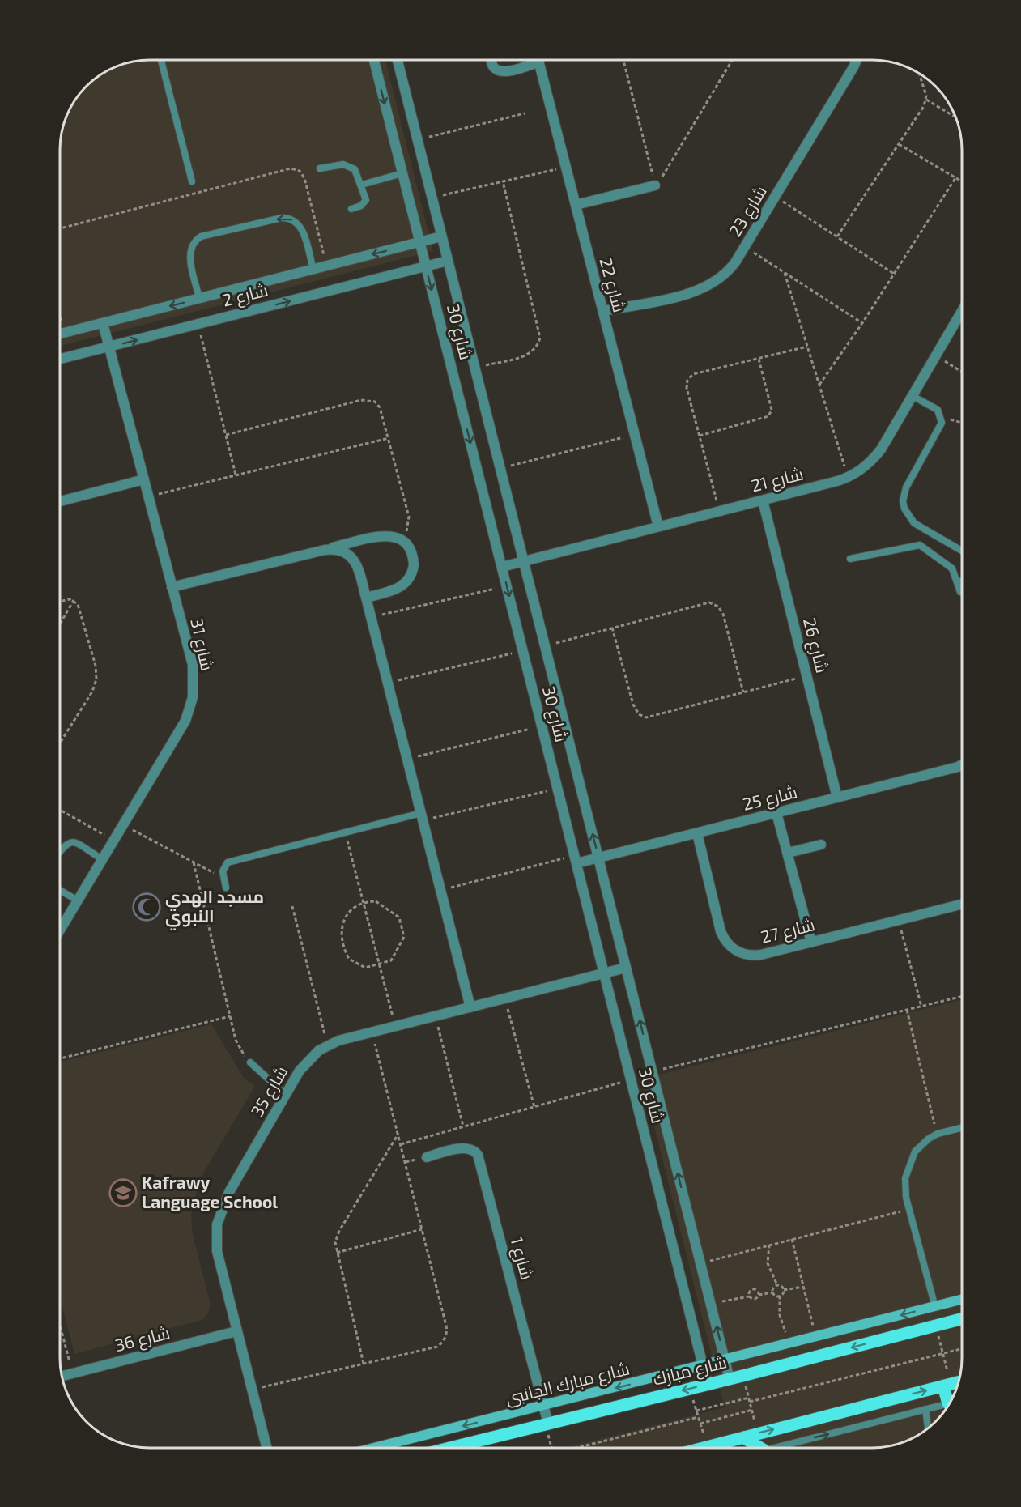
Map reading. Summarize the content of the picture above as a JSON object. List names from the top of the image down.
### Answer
{
  "streets": {
    "main road": ["شارع مبارك", "شارع مبارك الجانبى"],
    "street": [
      "شارع 23",
      "شارع 22",
      "شارع 2",
      "شارع 30",
      "شارع 21",
      "شارع 31",
      "شارع 26",
      "شارع 25",
      "شارع 27",
      "شارع 35",
      "شارع 1",
      "شارع 36"
    ]
  },
  "crossings": [
    ["شارع 23", "شارع 22"],
    ["شارع 22", "شارع 21"],
    ["شارع 2", "شارع 30"],
    ["شارع 2", "شارع 31"],
    ["شارع 30", "شارع 21"],
    ["شارع 30", "شارع 25"],
    ["شارع 30", "شارع 35"],
    ["شارع 30", "شارع مبارك"],
    ["شارع 30", "شارع مبارك الجانبى"],
    ["شارع 21", "شارع 26"],
    ["شارع 26", "شارع 25"],
    ["شارع 25", "شارع 27"],
    ["شارع 35", "شارع 36"],
    ["شارع 1", "شارع مبارك"],
    ["شارع 1", "شارع مبارك الجانبى"]
  ],
  "places": {
    "mosque": ["مسجد الهدي النبوي"],
    "school or university": ["Kafrawy Language School"]
  }
}
